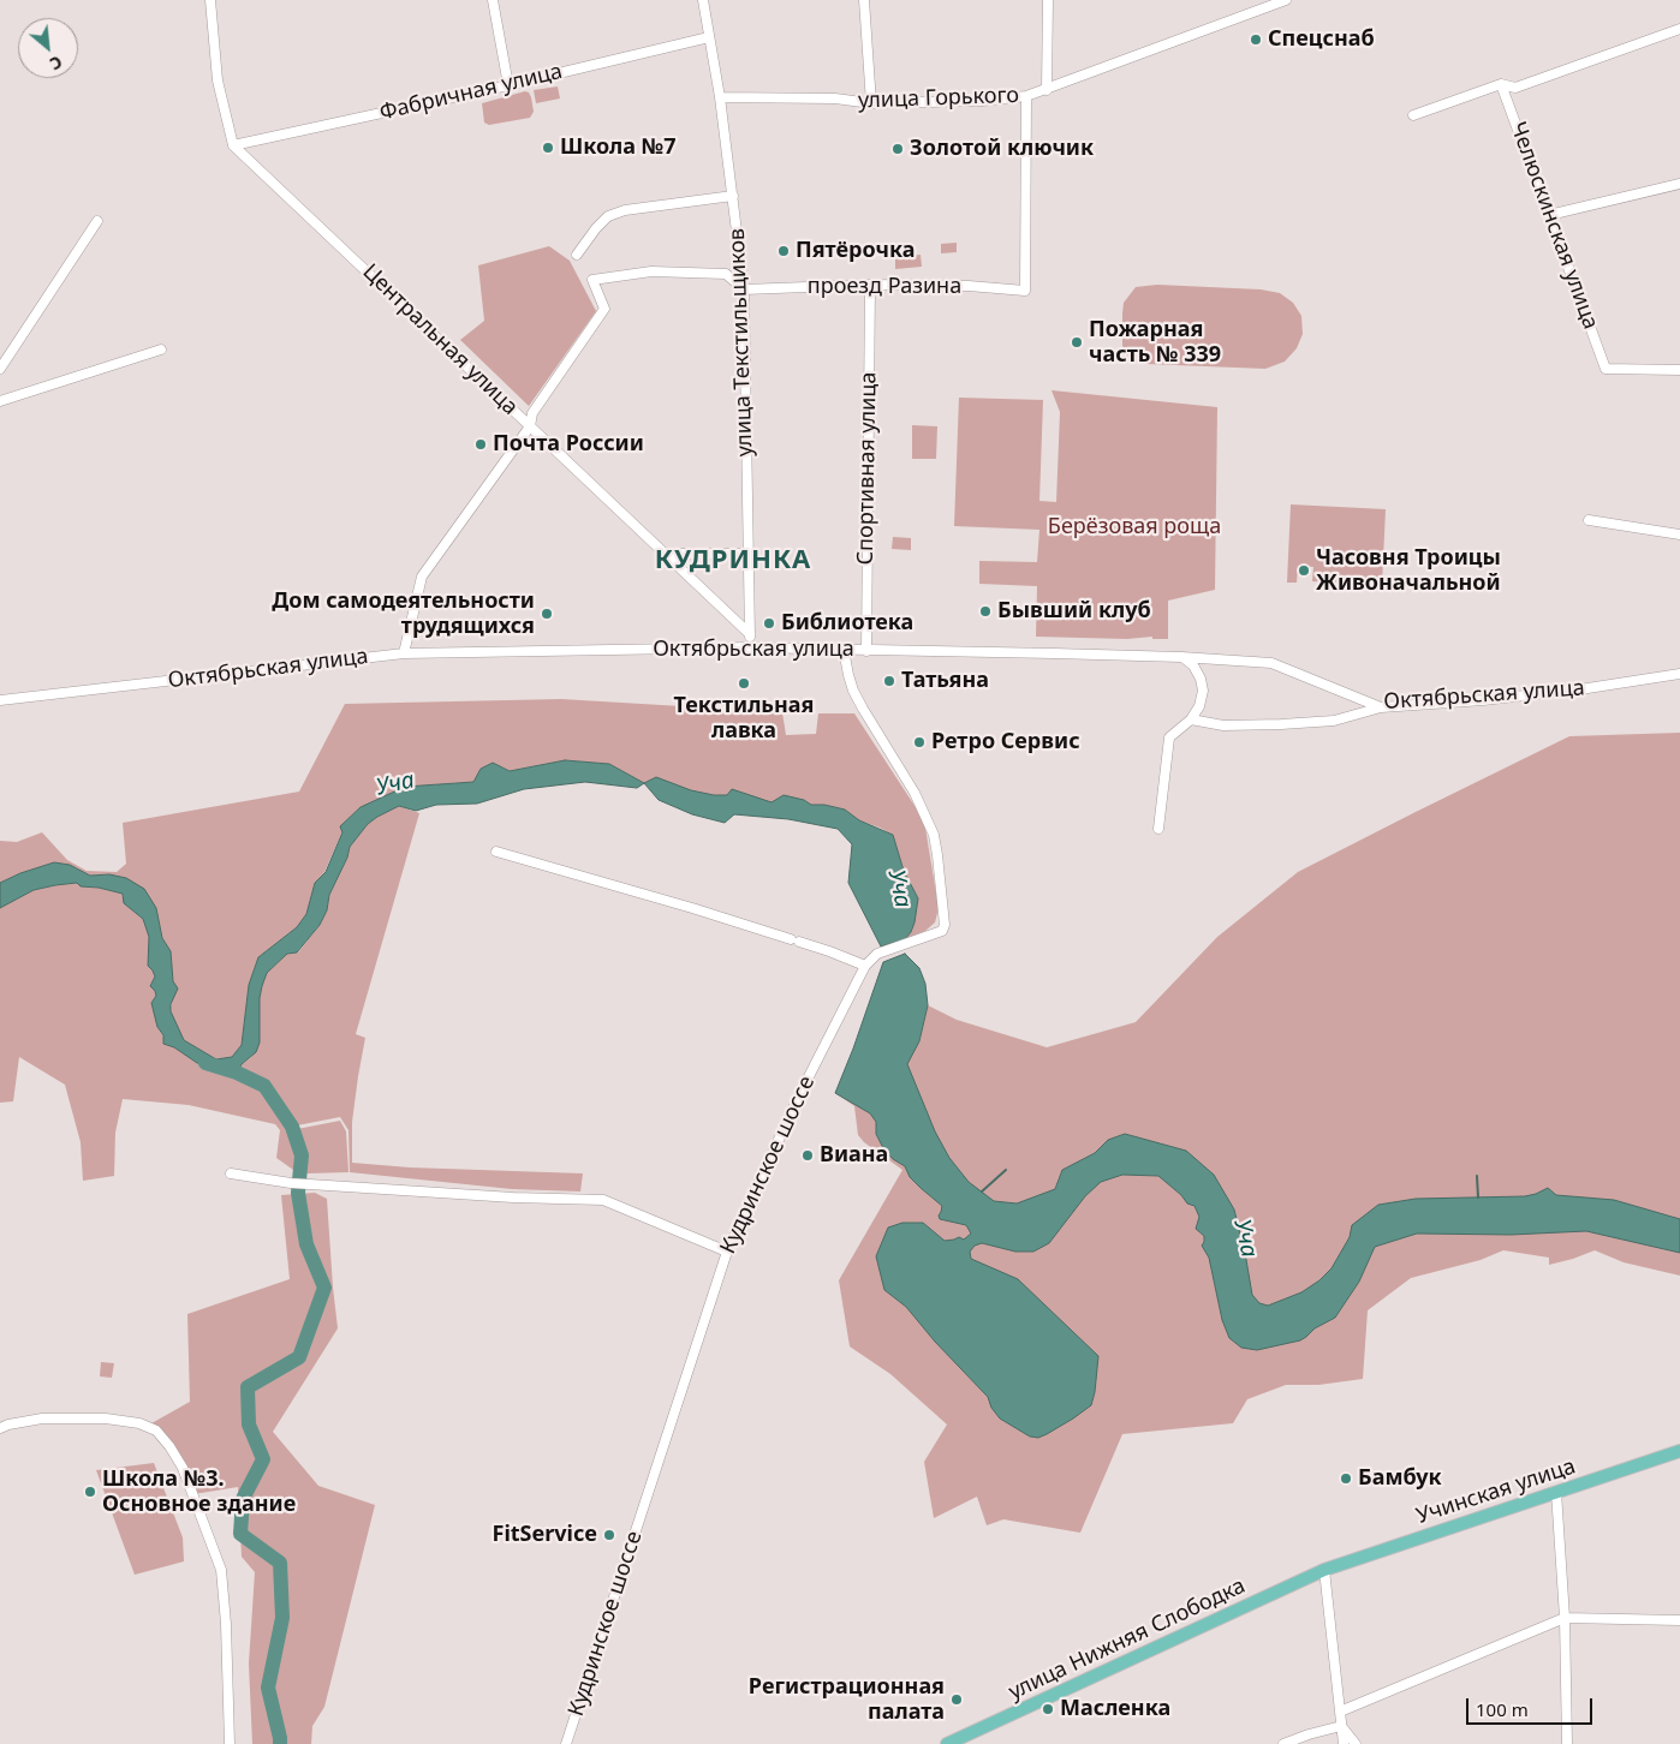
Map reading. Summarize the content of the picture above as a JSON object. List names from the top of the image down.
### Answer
{
  "streets": {
    "main road": ["Учинская улица", "улица Нижняя Слободка"],
    "street": [
      "Фабричная улица",
      "улица Горького",
      "Челюскинская улица",
      "проезд Разина",
      "Центральная улица",
      "улица Текстильщиков",
      "Спортивная улица",
      "Октябрьская улица",
      "Кудринское шоссе"
    ]
  },
  "crossings": [
    ["Фабричная улица", "Центральная улица"],
    ["Фабричная улица", "улица Текстильщиков"],
    ["улица Горького", "проезд Разина"],
    ["улица Горького", "улица Текстильщиков"],
    ["проезд Разина", "улица Текстильщиков"],
    ["проезд Разина", "Спортивная улица"],
    ["Центральная улица", "улица Текстильщиков"],
    ["улица Текстильщиков", "Октябрьская улица"],
    ["Спортивная улица", "Октябрьская улица"],
    ["Октябрьская улица", "Кудринское шоссе"],
    ["Учинская улица", "улица Нижняя Слободка"]
  ],
  "districts": ["КУДРИНКА"],
  "water": ["Уча"],
  "parks": ["Берёзовая роща"],
  "places": [
    "Спецснаб",
    "Школа №7",
    "Золотой ключик",
    "Пятёрочка",
    "Пожарная часть № 339",
    "Почта России",
    "Часовня Троицы Живоначальной",
    "Бывший клуб",
    "Дом самодеятельности трудящихся",
    "Библиотека",
    "Татьяна",
    "Текстильная лавка",
    "Ретро Сервис",
    "Виана",
    "Бамбук",
    "Школа №3. Основное здание",
    "FitService",
    "Регистрационная палата",
    "Масленка"
  ],
  "scale_bar": "100 m",
  "north": "bottom right"
}
